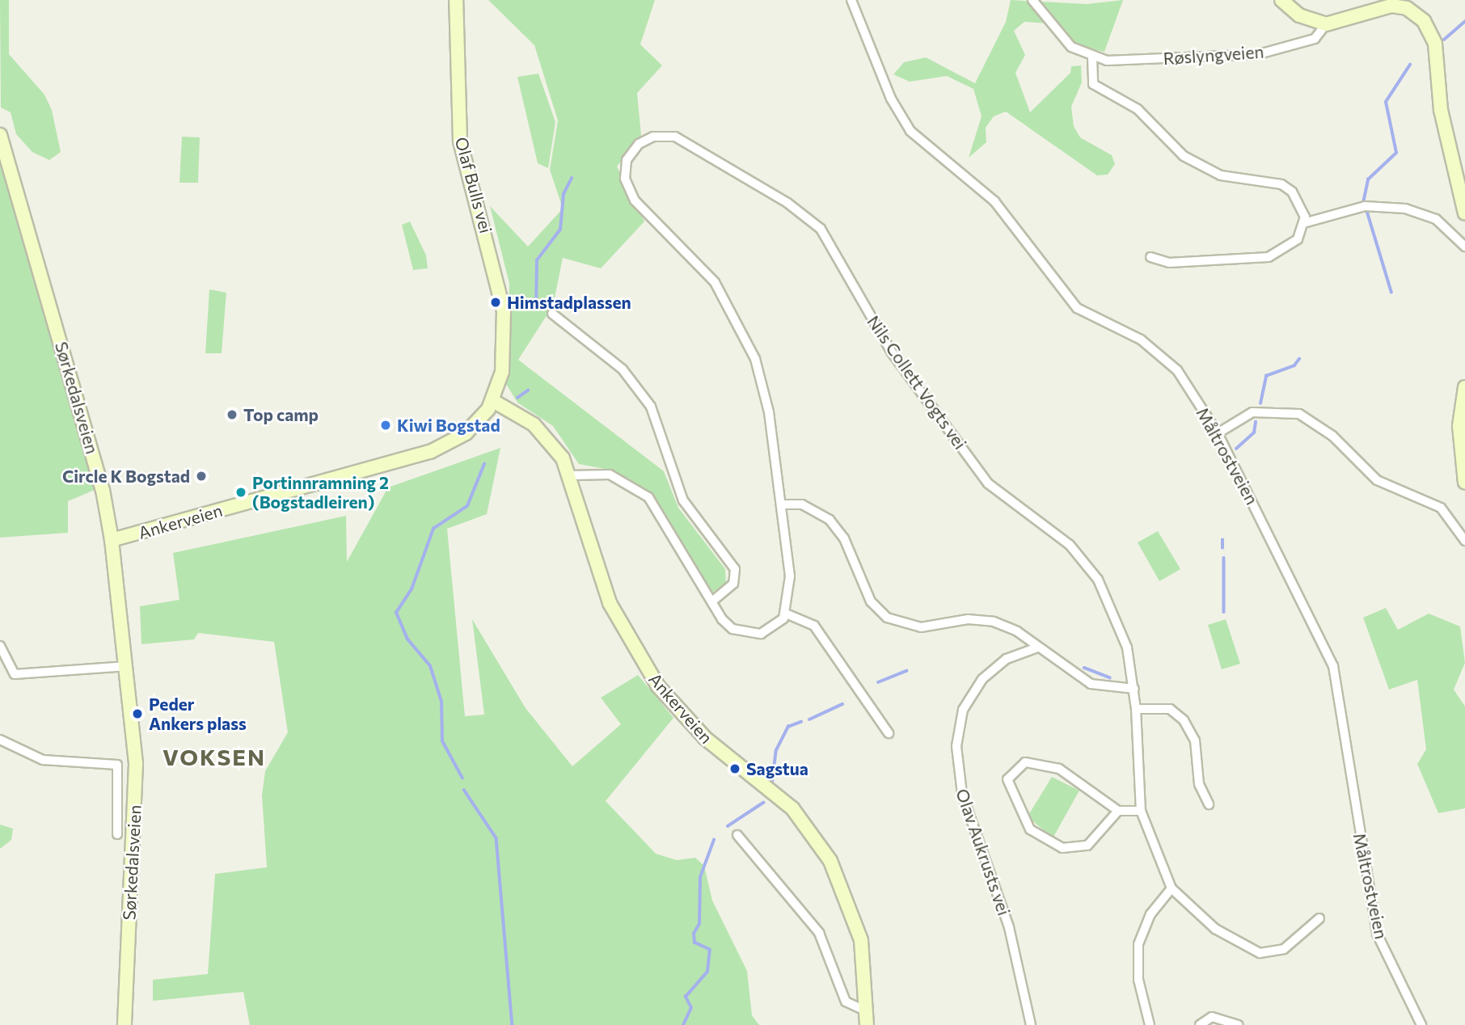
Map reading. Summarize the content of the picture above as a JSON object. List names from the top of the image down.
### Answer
{
  "streets": {
    "main road": ["Olaf Bulls vei", "Sørkedalsveien", "Ankerveien"],
    "street": [
      "Røslyngveien",
      "Nils Collett Vogts vei",
      "Måltrostveien",
      "Olav Aukrusts vei"
    ]
  },
  "crossings": [
    ["Olaf Bulls vei", "Ankerveien"],
    ["Sørkedalsveien", "Ankerveien"]
  ],
  "districts": ["VOKSEN"],
  "places": [
    "Himstadplassen",
    "Top camp",
    "Kiwi Bogstad",
    "Circle K Bogstad",
    "Portinnramning 2 (Bogstadleiren)",
    "Peder Ankers plass",
    "Sagstua"
  ]
}
